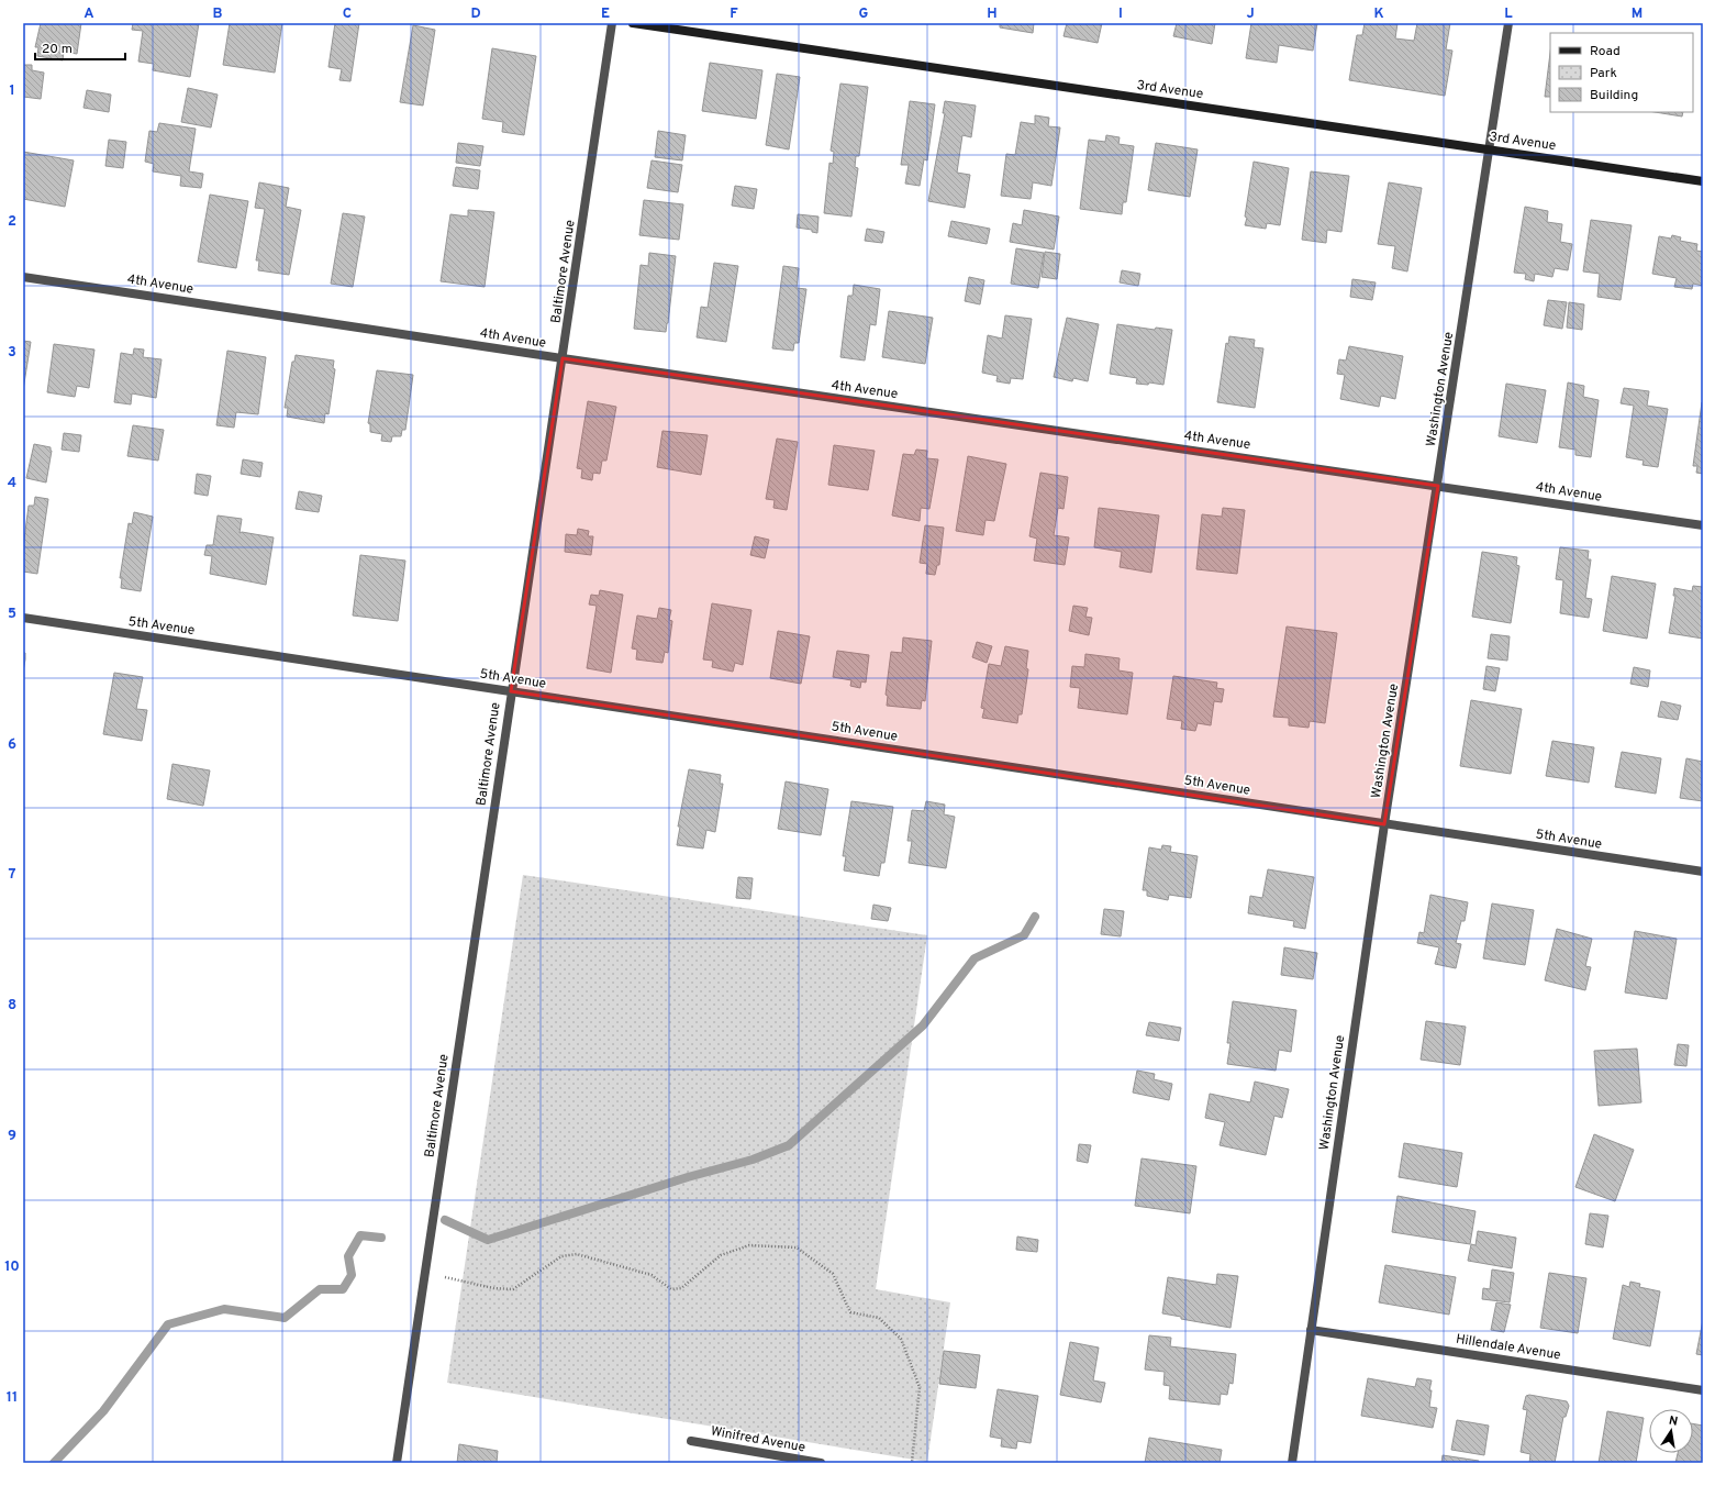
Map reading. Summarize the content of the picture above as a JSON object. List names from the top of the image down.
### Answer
{
  "streets": {
    "street": [
      "3rd Avenue",
      "Baltimore Avenue",
      "4th Avenue",
      "Washington Avenue",
      "5th Avenue",
      "Hillendale Avenue",
      "Winifred Avenue"
    ]
  },
  "crossings": [
    ["3rd Avenue", "Washington Avenue"],
    ["Baltimore Avenue", "4th Avenue"],
    ["Baltimore Avenue", "5th Avenue"],
    ["4th Avenue", "Washington Avenue"],
    ["Washington Avenue", "5th Avenue"],
    ["Washington Avenue", "Hillendale Avenue"]
  ],
  "legend": ["Road", "Park", "Building"],
  "scale_bar": "20 m",
  "north": "top",
  "grid": {
    "columns": [
      "A",
      "B",
      "C",
      "D",
      "E",
      "F",
      "G",
      "H",
      "I",
      "J",
      "K",
      "L",
      "M"
    ],
    "rows": [
      "1",
      "2",
      "3",
      "4",
      "5",
      "6",
      "7",
      "8",
      "9",
      "10",
      "11"
    ]
  }
}
